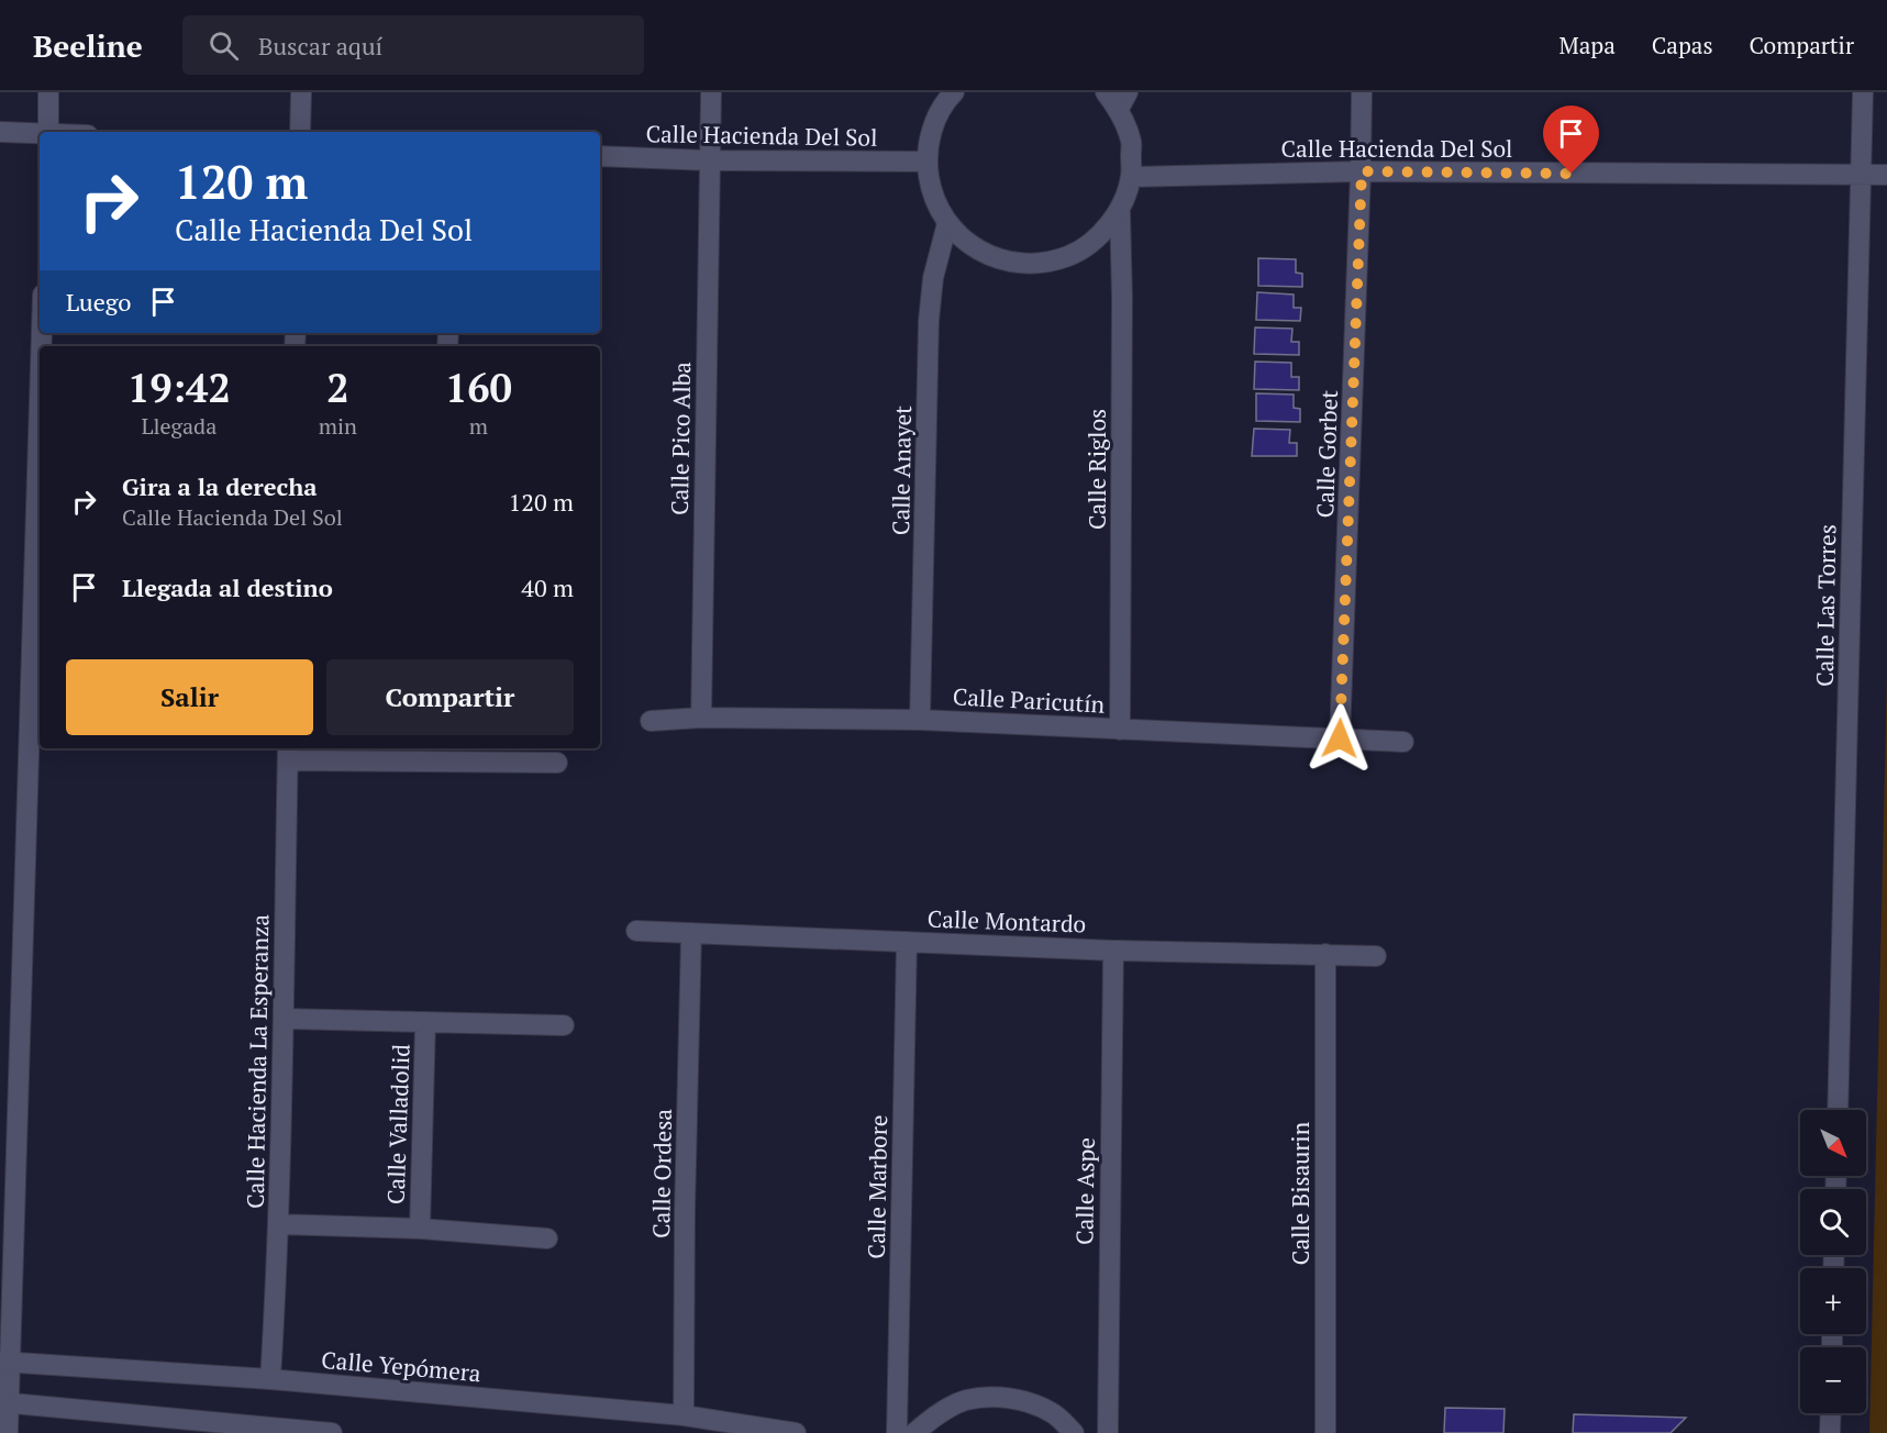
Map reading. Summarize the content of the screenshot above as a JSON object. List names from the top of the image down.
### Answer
{
  "streets": {
    "street": [
      "Calle Hacienda Del Sol",
      "Calle Pico Alba",
      "Calle Gorbet",
      "Calle Riglos",
      "Calle Anayet",
      "Calle Las Torres",
      "Calle Paricutín",
      "Calle Montardo",
      "Calle Hacienda La Esperanza",
      "Calle Valladolid",
      "Calle Ordesa",
      "Calle Marbore",
      "Calle Aspe",
      "Calle Bisaurin",
      "Calle Yepómera"
    ]
  },
  "crossings": [
    ["Calle Hacienda Del Sol", "Calle Pico Alba"],
    ["Calle Hacienda Del Sol", "Calle Gorbet"],
    ["Calle Hacienda Del Sol", "Calle Las Torres"],
    ["Calle Pico Alba", "Calle Paricutín"],
    ["Calle Gorbet", "Calle Paricutín"],
    ["Calle Riglos", "Calle Paricutín"],
    ["Calle Anayet", "Calle Paricutín"],
    ["Calle Montardo", "Calle Ordesa"],
    ["Calle Montardo", "Calle Marbore"],
    ["Calle Montardo", "Calle Aspe"],
    ["Calle Montardo", "Calle Bisaurin"],
    ["Calle Hacienda La Esperanza", "Calle Valladolid"],
    ["Calle Hacienda La Esperanza", "Calle Yepómera"],
    ["Calle Ordesa", "Calle Yepómera"]
  ],
  "north": "bottom right",
  "page": {
    "header": "Beeline",
    "search": "Buscar aquí",
    "nav": ["Mapa", "Capas", "Compartir"],
    "turn": ["120 m", "Calle Hacienda Del Sol"],
    "then": "Luego",
    "eta": [
      "19:42",
      "Llegada",
      "2",
      "min",
      "160",
      "m"
    ],
    "list": [
      {
        "name": "Gira a la derecha",
        "note": "Calle Hacienda Del Sol",
        "value": "120 m"
      },
      {
        "name": "Llegada al destino",
        "value": "40 m"
      }
    ],
    "buttons": ["Salir", "Compartir"],
    "map_buttons": ["+", "−"]
  }
}
